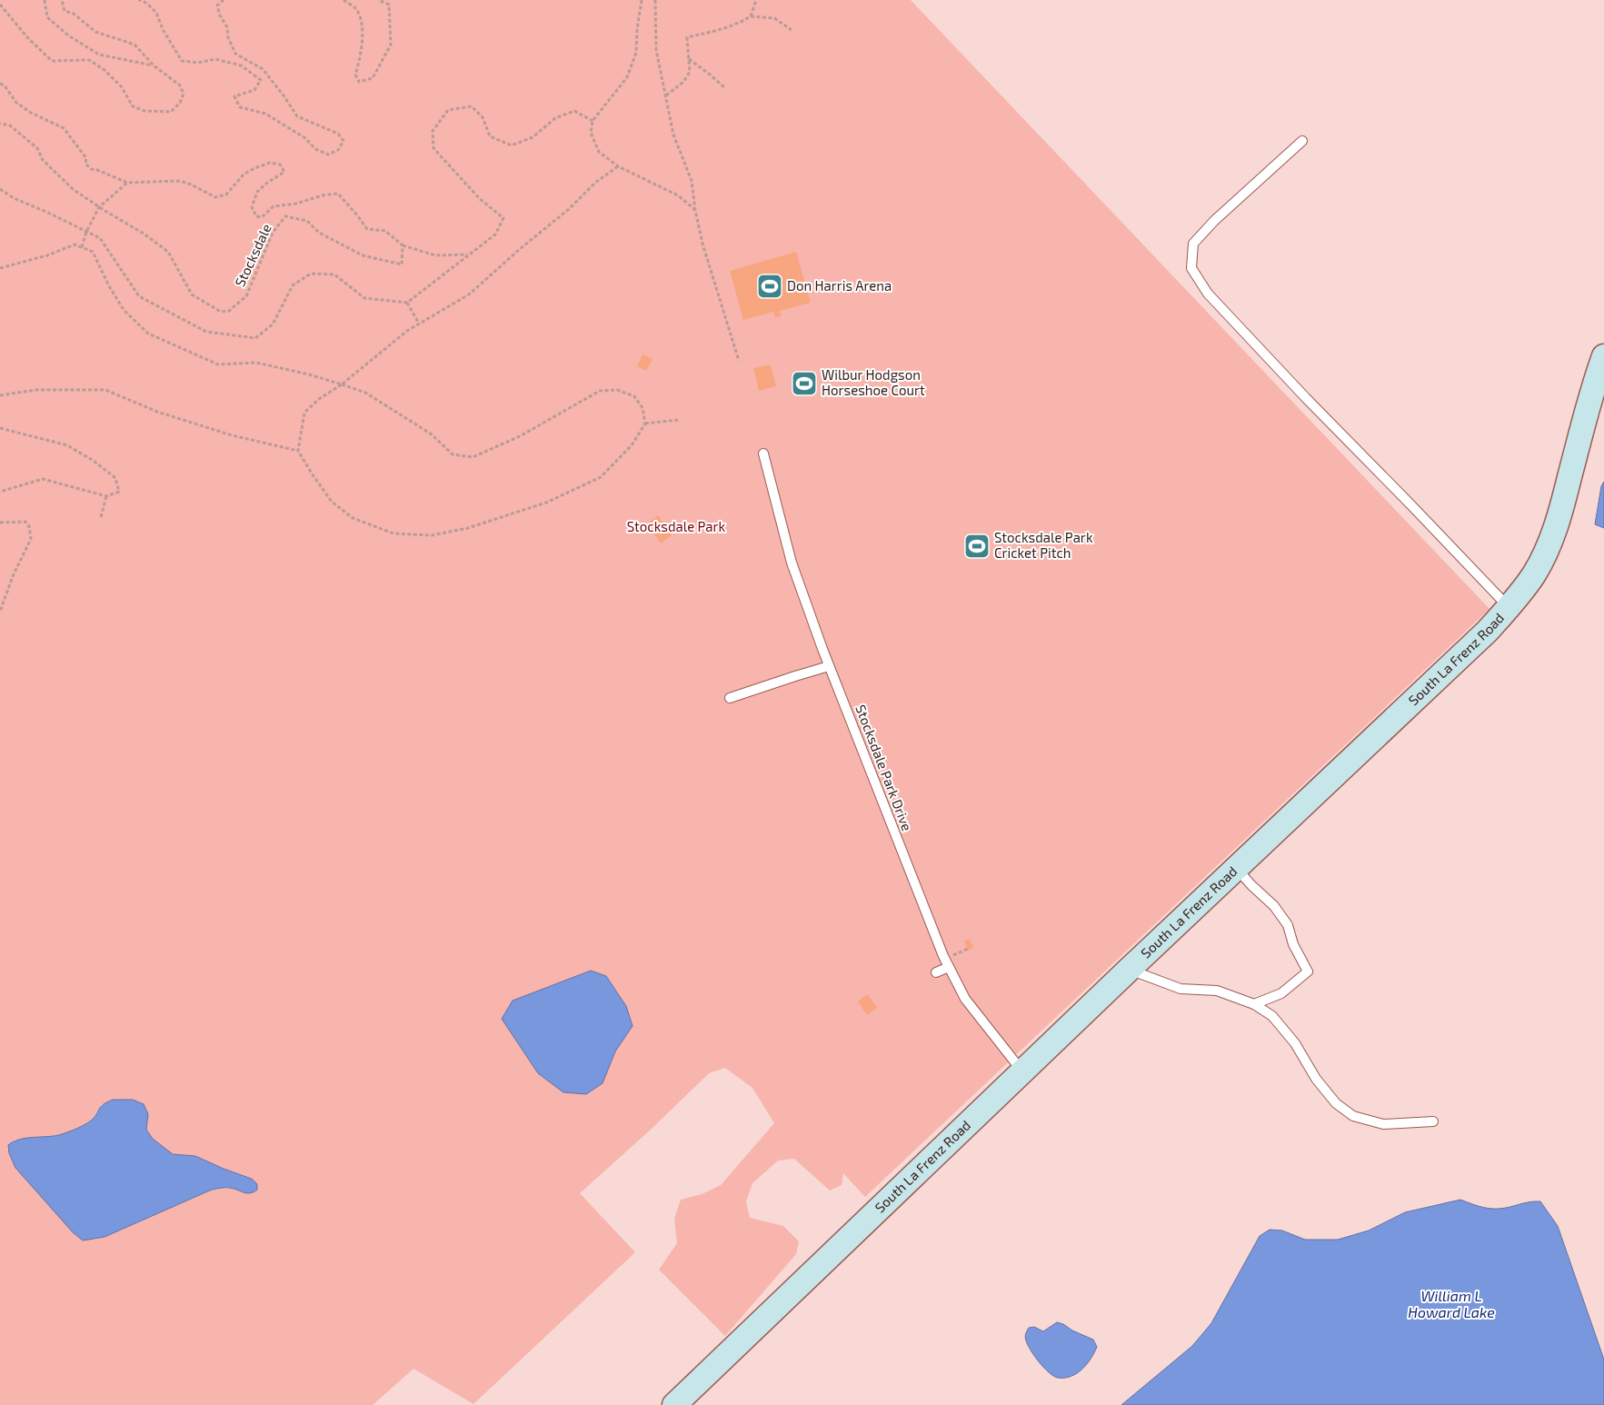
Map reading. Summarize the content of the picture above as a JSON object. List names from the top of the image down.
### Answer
{
  "streets": {
    "street": ["South La Frenz Road"],
    "lane": ["Stocksdale Park Drive"],
    "path": ["Stocksdale"]
  },
  "crossings": [
    ["South La Frenz Road", "Stocksdale Park Drive"]
  ],
  "water": ["William L Howard Lake"],
  "parks": ["Stocksdale Park"],
  "places": {
    "sports": ["Don Harris Arena", "Wilbur Hodgson Horseshoe Court", "Stocksdale Park Cricket Pitch"]
  }
}
